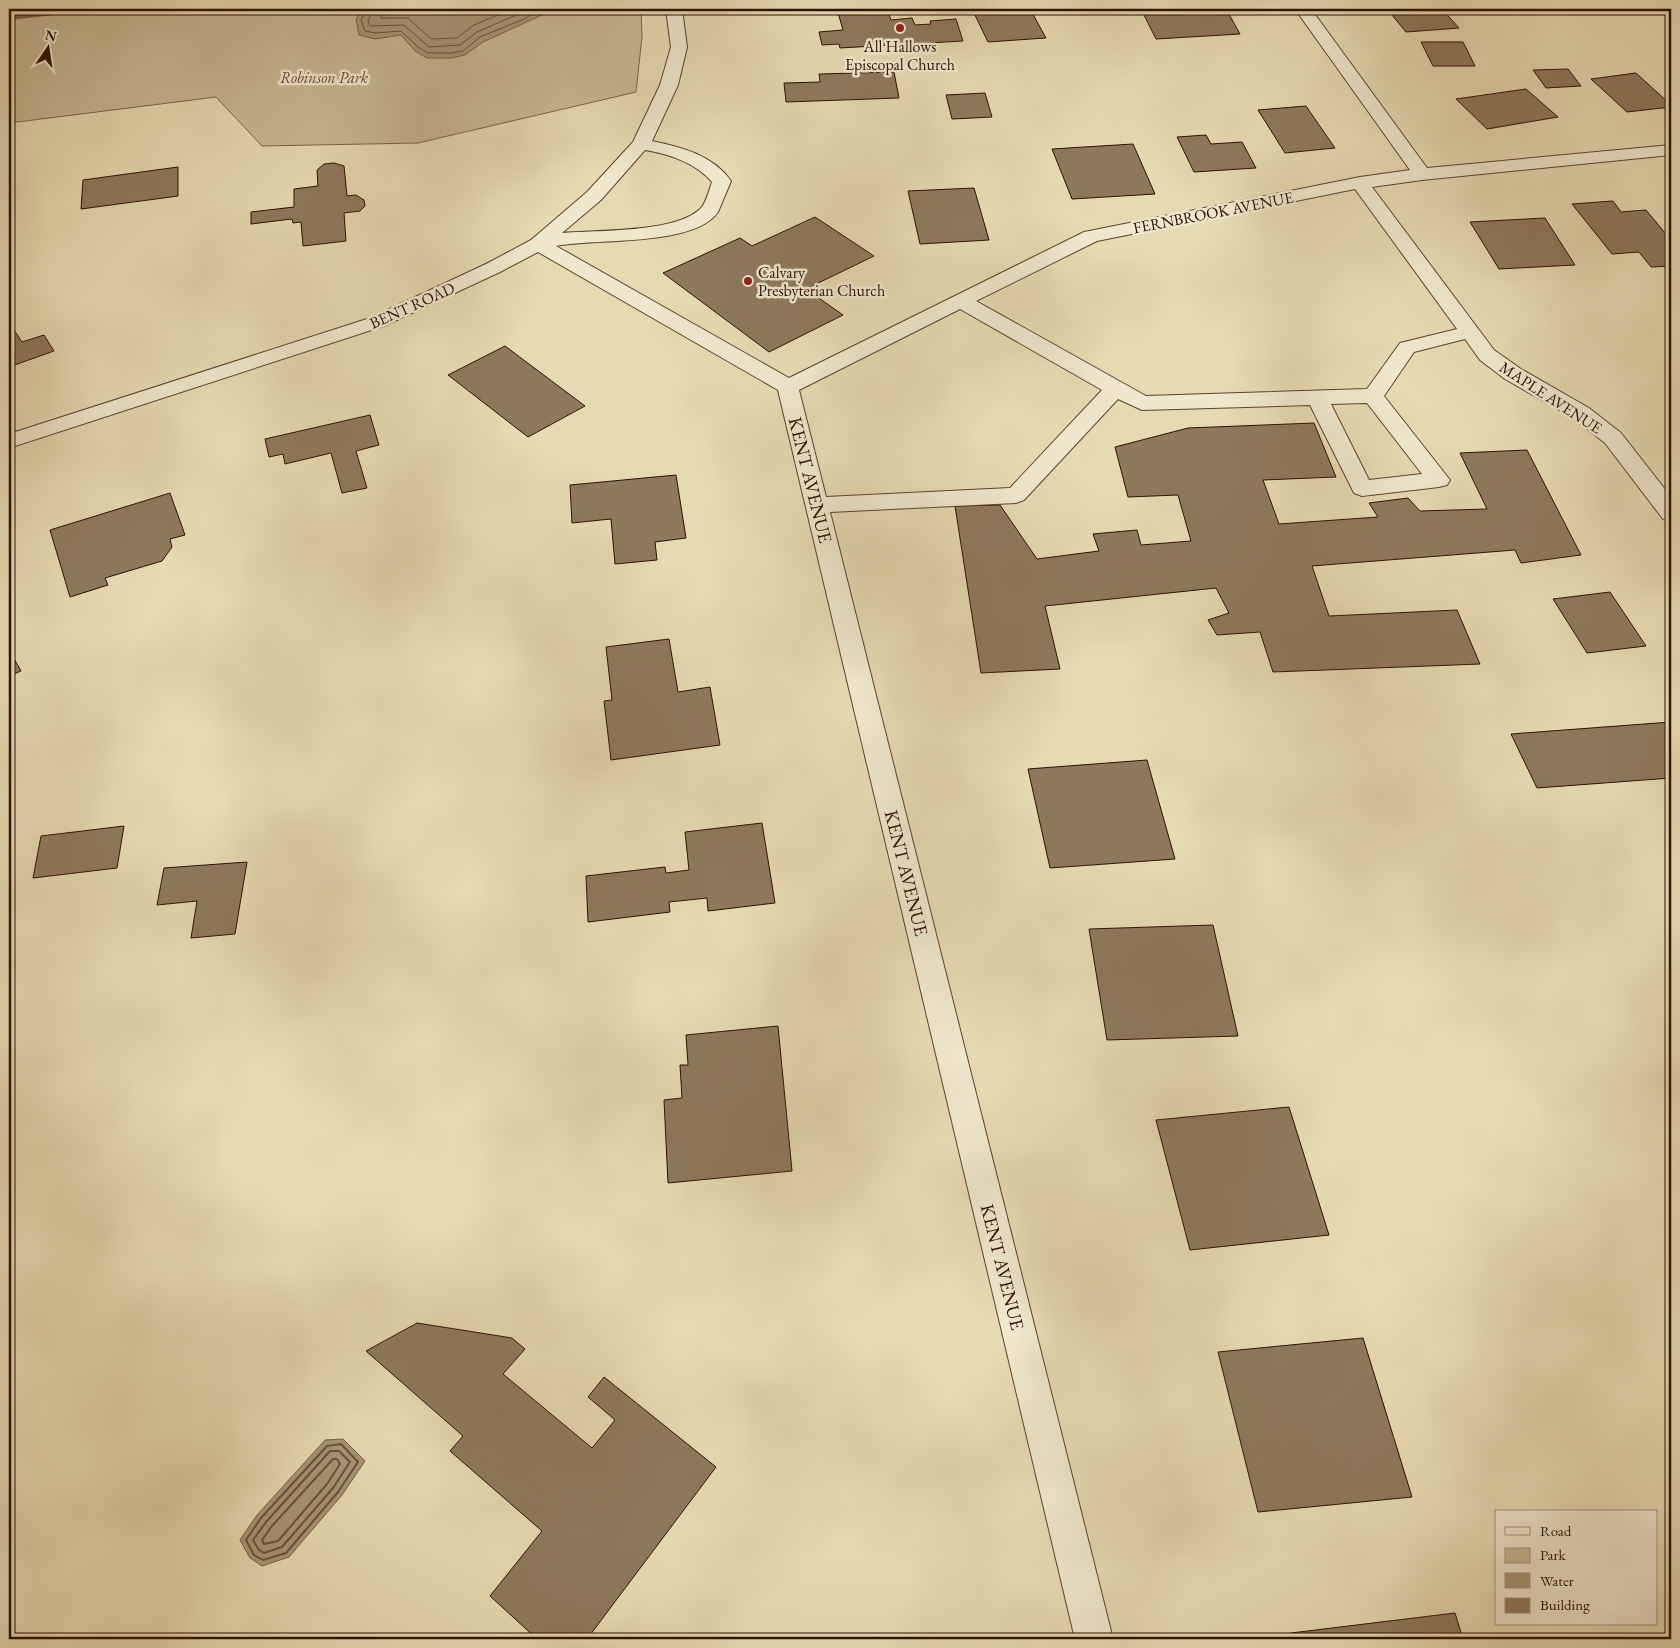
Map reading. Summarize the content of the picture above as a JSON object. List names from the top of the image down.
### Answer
{
  "streets": {
    "street": [
      "FERNBROOK AVENUE",
      "BENT ROAD",
      "MAPLE AVENUE",
      "KENT AVENUE"
    ]
  },
  "crossings": [
    ["FERNBROOK AVENUE", "MAPLE AVENUE"],
    ["FERNBROOK AVENUE", "KENT AVENUE"]
  ],
  "parks": ["Robinson Park"],
  "places": ["All Hallows Episcopal Church", "Calvary Presbyterian Church"],
  "legend": [
    "Road",
    "Park",
    "Water",
    "Building"
  ],
  "north": "top"
}
